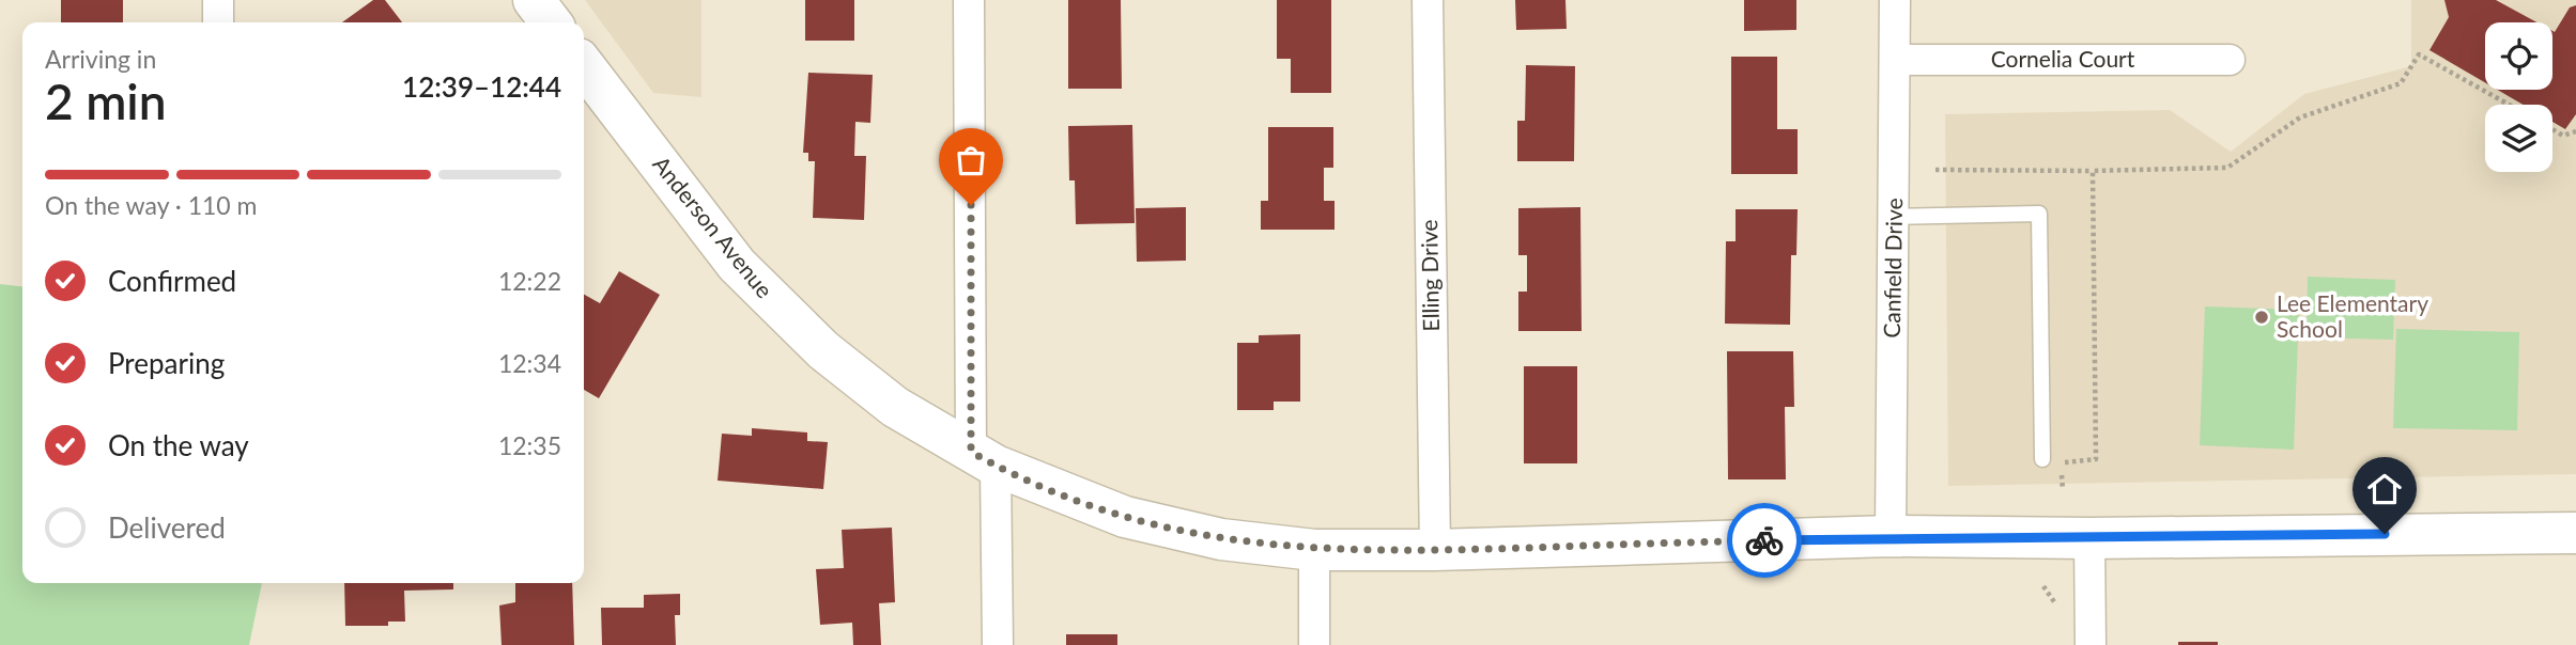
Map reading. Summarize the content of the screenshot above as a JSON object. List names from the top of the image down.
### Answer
{
  "streets": {
    "main road": ["Anderson Avenue"],
    "street": ["Cornelia Court", "Canfield Drive", "Elling Drive"]
  },
  "crossings": [
    ["Cornelia Court", "Canfield Drive"],
    ["Anderson Avenue", "Canfield Drive"],
    ["Anderson Avenue", "Elling Drive"]
  ],
  "places": ["Lee Elementary School"],
  "page": {
    "heading": ["2 min", "Arriving in", "12:39–12:44"],
    "bar": "On the way · 110 m",
    "list": [
      ["Confirmed", "12:22"],
      ["Preparing", "12:34"],
      ["On the way", "12:35"],
      "Delivered"
    ]
  }
}
